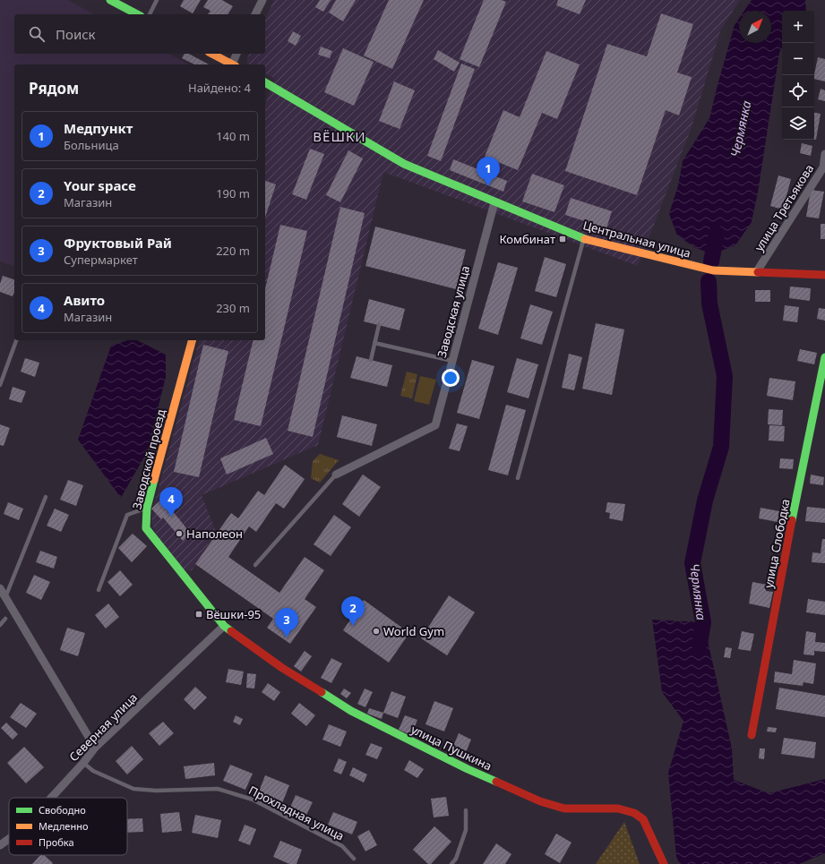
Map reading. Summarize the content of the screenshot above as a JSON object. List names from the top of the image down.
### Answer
{
  "streets": {
    "street": [
      "улица Третьякова",
      "Центральная улица",
      "Заводская улица",
      "Заводской проезд",
      "улица Слободка",
      "Северная улица",
      "улица Пушкина"
    ],
    "lane": ["Прохладная улица"]
  },
  "crossings": [
    ["улица Третьякова", "Центральная улица"],
    ["Центральная улица", "Заводская улица"],
    ["Заводской проезд", "Северная улица"],
    ["Заводской проезд", "улица Пушкина"],
    ["Северная улица", "улица Пушкина"],
    ["Северная улица", "Прохладная улица"]
  ],
  "districts": ["ВЁШКИ"],
  "water": ["Чермянка"],
  "places": {
    "transit": ["Комбинат", "Вёшки-95"],
    "other": ["Наполеон", "World Gym"]
  },
  "legend": ["Свободно", "Медленно", "Пробка"],
  "north": "top right",
  "page": {
    "map_buttons": ["+", "−"],
    "search": "Поиск",
    "heading": ["Рядом", "Найдено: 4"],
    "list": [
      {
        "mark": "1",
        "name": "Медпункт",
        "note": "Больница",
        "value": "140 m"
      },
      {
        "mark": "2",
        "name": "Your space",
        "note": "Магазин",
        "value": "190 m"
      },
      {
        "mark": "3",
        "name": "Фруктовый Рай",
        "note": "Супермаркет",
        "value": "220 m"
      },
      {
        "mark": "4",
        "name": "Авито",
        "note": "Магазин",
        "value": "230 m"
      }
    ],
    "pins": [
      "1",
      "4",
      "2",
      "3"
    ]
  }
}
